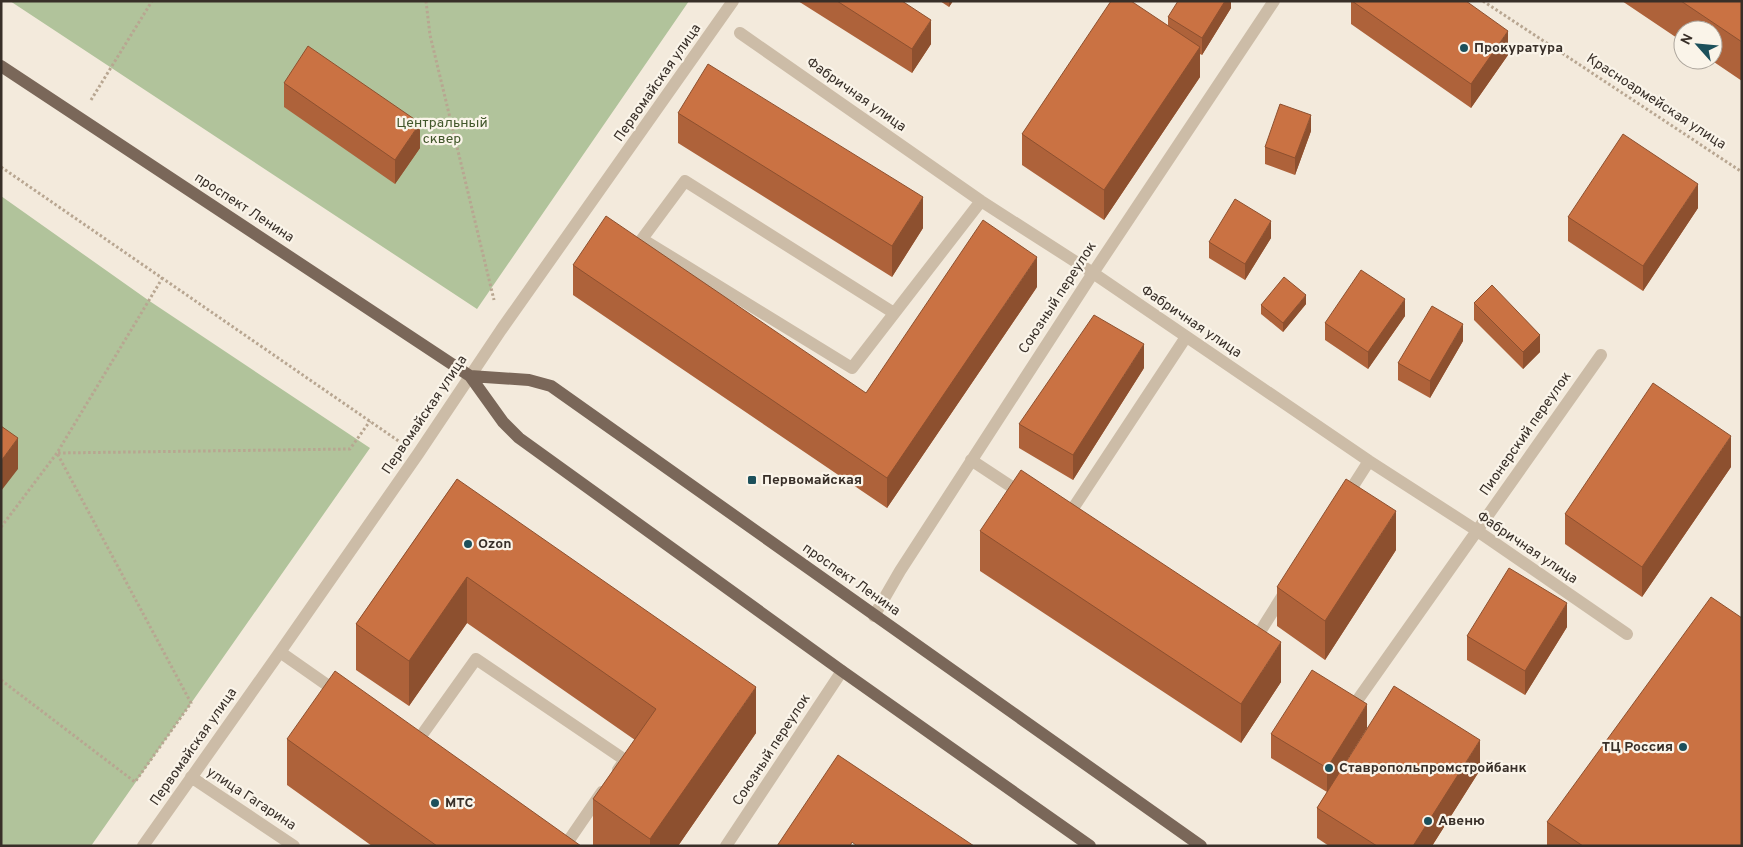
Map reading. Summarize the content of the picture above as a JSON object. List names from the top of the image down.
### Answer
{
  "streets": {
    "main road": ["проспект Ленина"],
    "street": [
      "Первомайская улица",
      "Фабричная улица",
      "Союзный переулок",
      "Пионерский переулок",
      "улица Гагарина"
    ],
    "path": ["Красноармейская улица"]
  },
  "crossings": [
    ["Первомайская улица", "проспект Ленина"],
    ["Первомайская улица", "улица Гагарина"],
    ["Фабричная улица", "Союзный переулок"],
    ["Фабричная улица", "Пионерский переулок"],
    ["проспект Ленина", "Союзный переулок"]
  ],
  "parks": ["Центральный сквер"],
  "places": {
    "other": [
      "Прокуратура",
      "Ozon",
      "ТЦ Россия",
      "Ставропольпромстройбанк",
      "МТС",
      "Авеню"
    ],
    "transit": ["Первомайская"]
  },
  "north": "top left"
}
